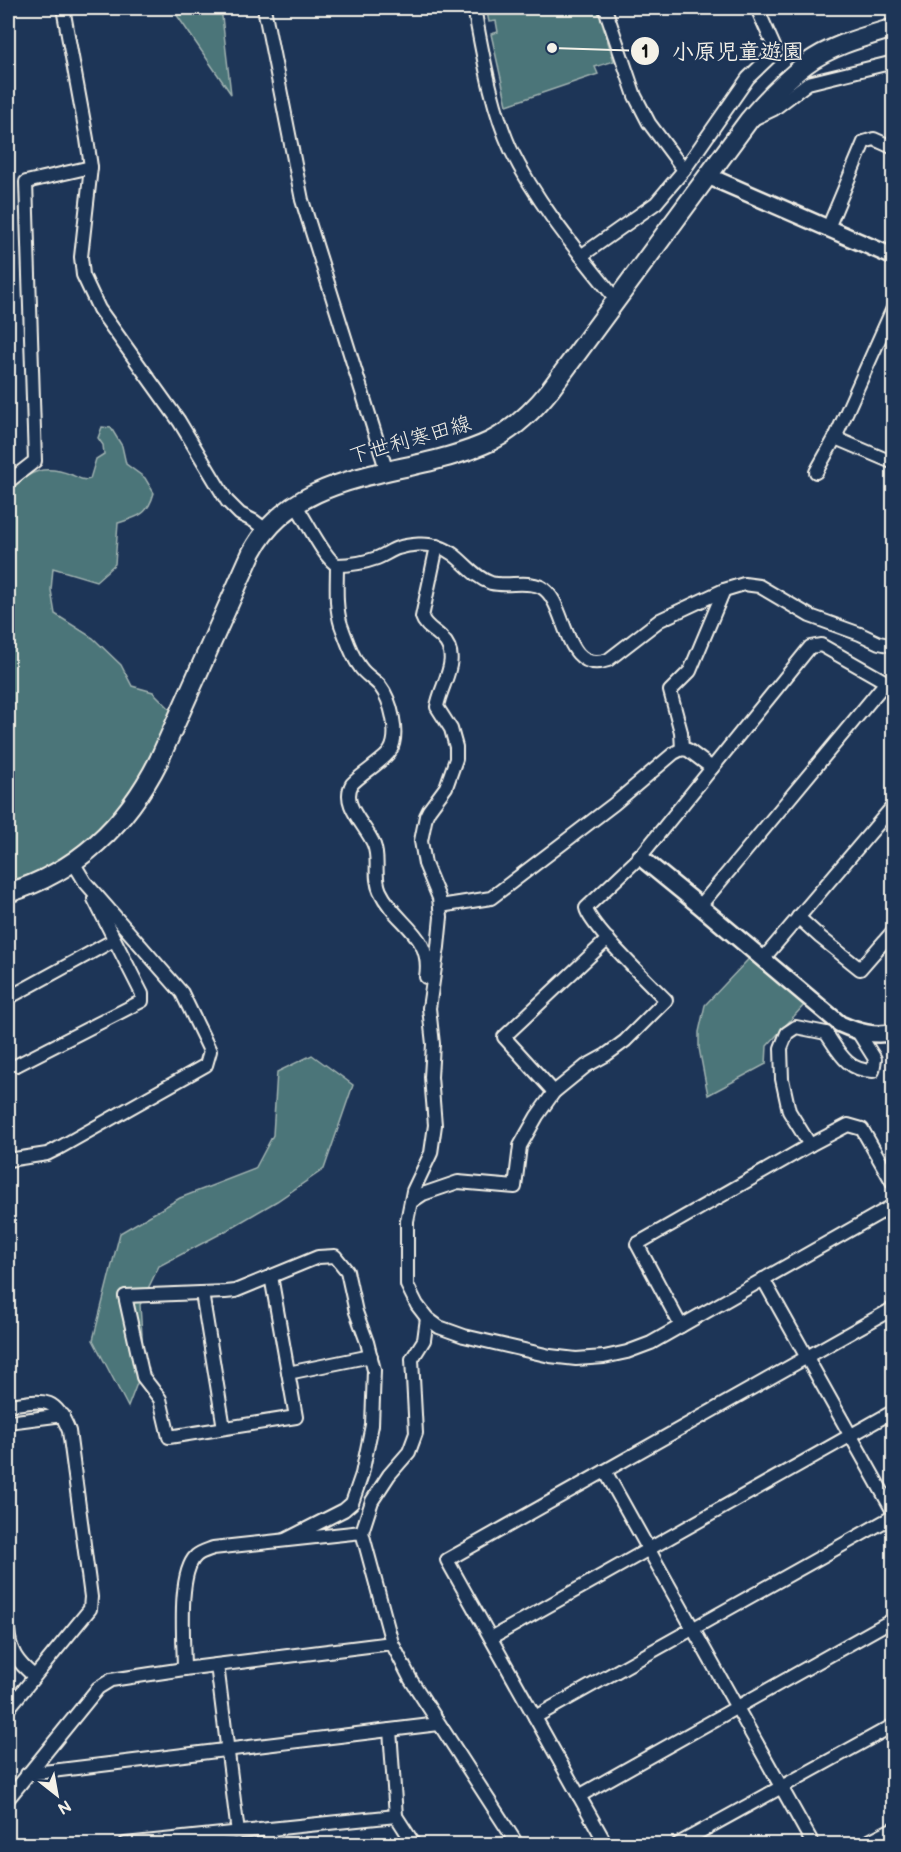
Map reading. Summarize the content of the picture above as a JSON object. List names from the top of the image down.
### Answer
{
  "streets": {
    "main road": ["下世利寒田線"]
  },
  "places": ["小原児童遊園"],
  "north": "bottom right"
}
